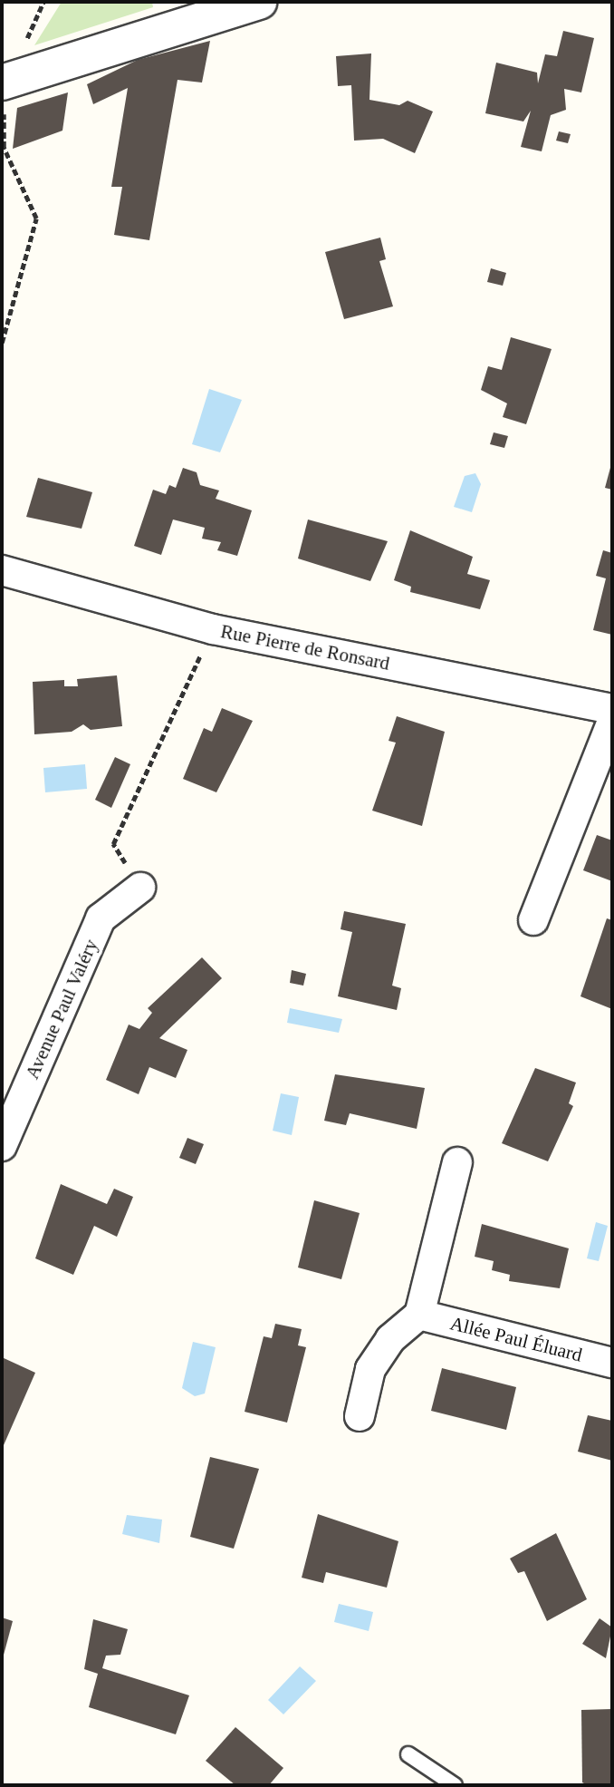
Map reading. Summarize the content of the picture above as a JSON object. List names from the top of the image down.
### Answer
{
  "streets": {
    "street": ["Rue Pierre de Ronsard", "Avenue Paul Valéry", "Allée Paul Éluard"]
  }
}
